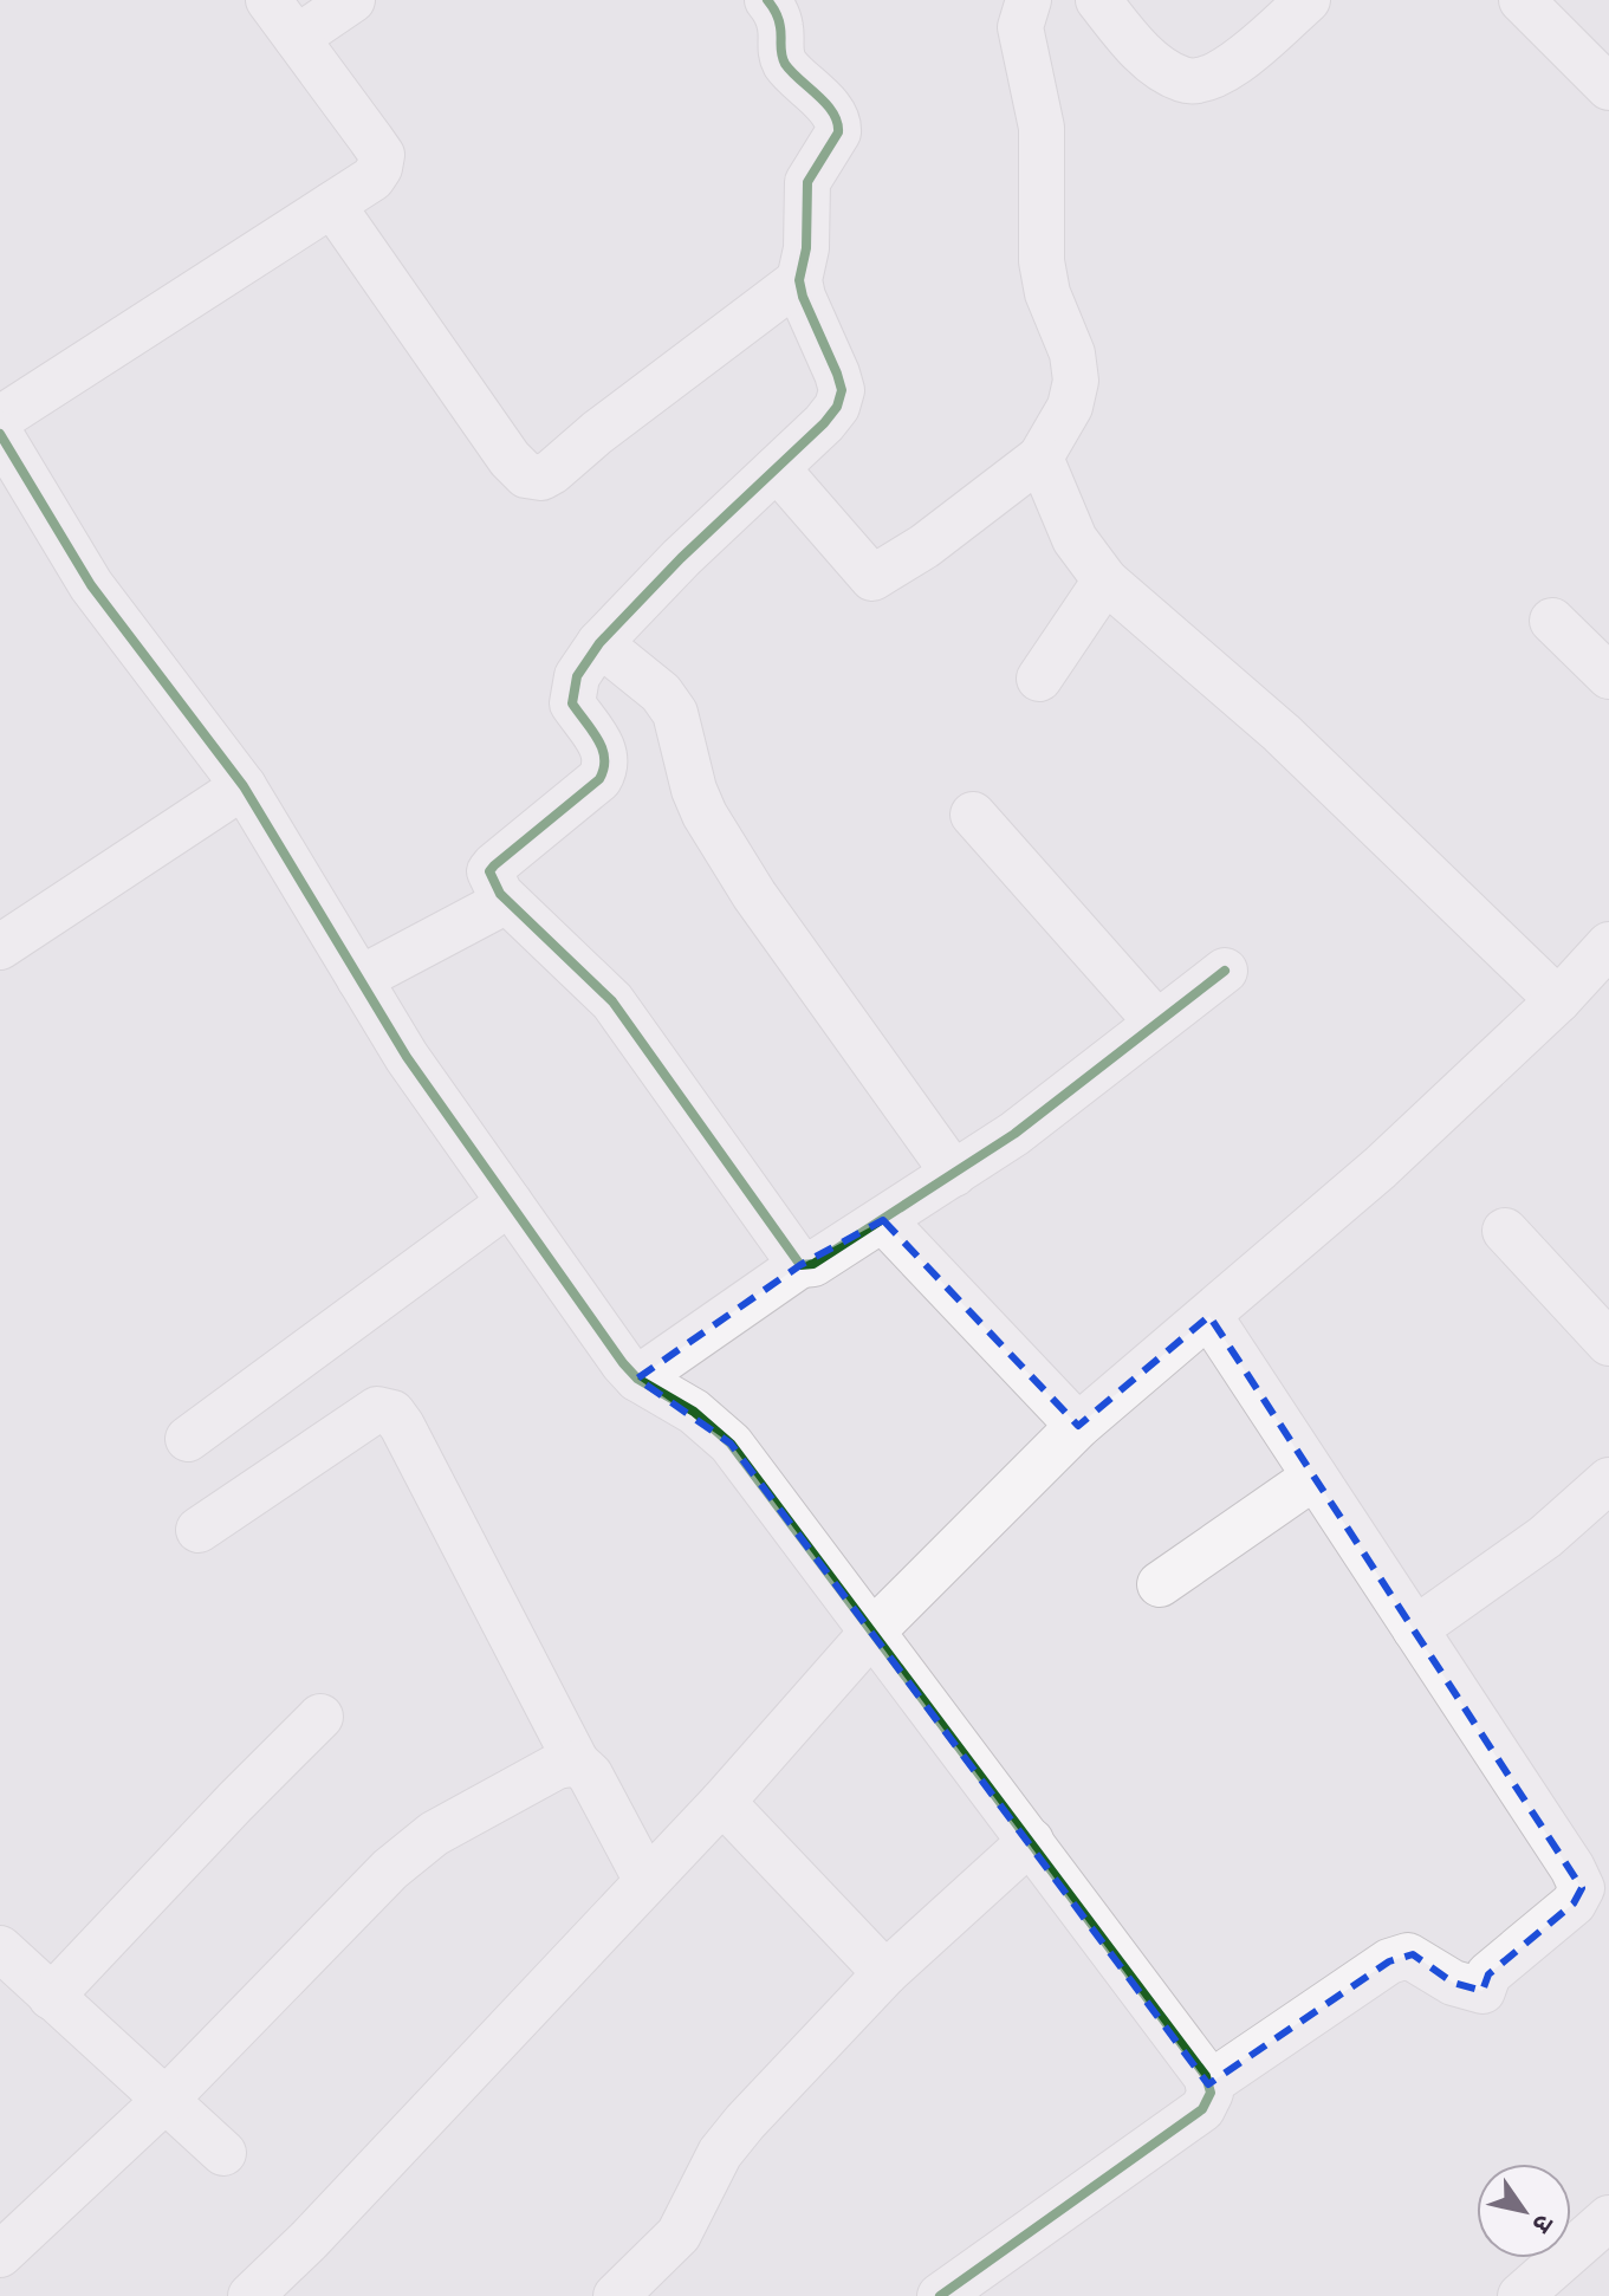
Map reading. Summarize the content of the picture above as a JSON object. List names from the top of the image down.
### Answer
{
  "north": "bottom right"
}
